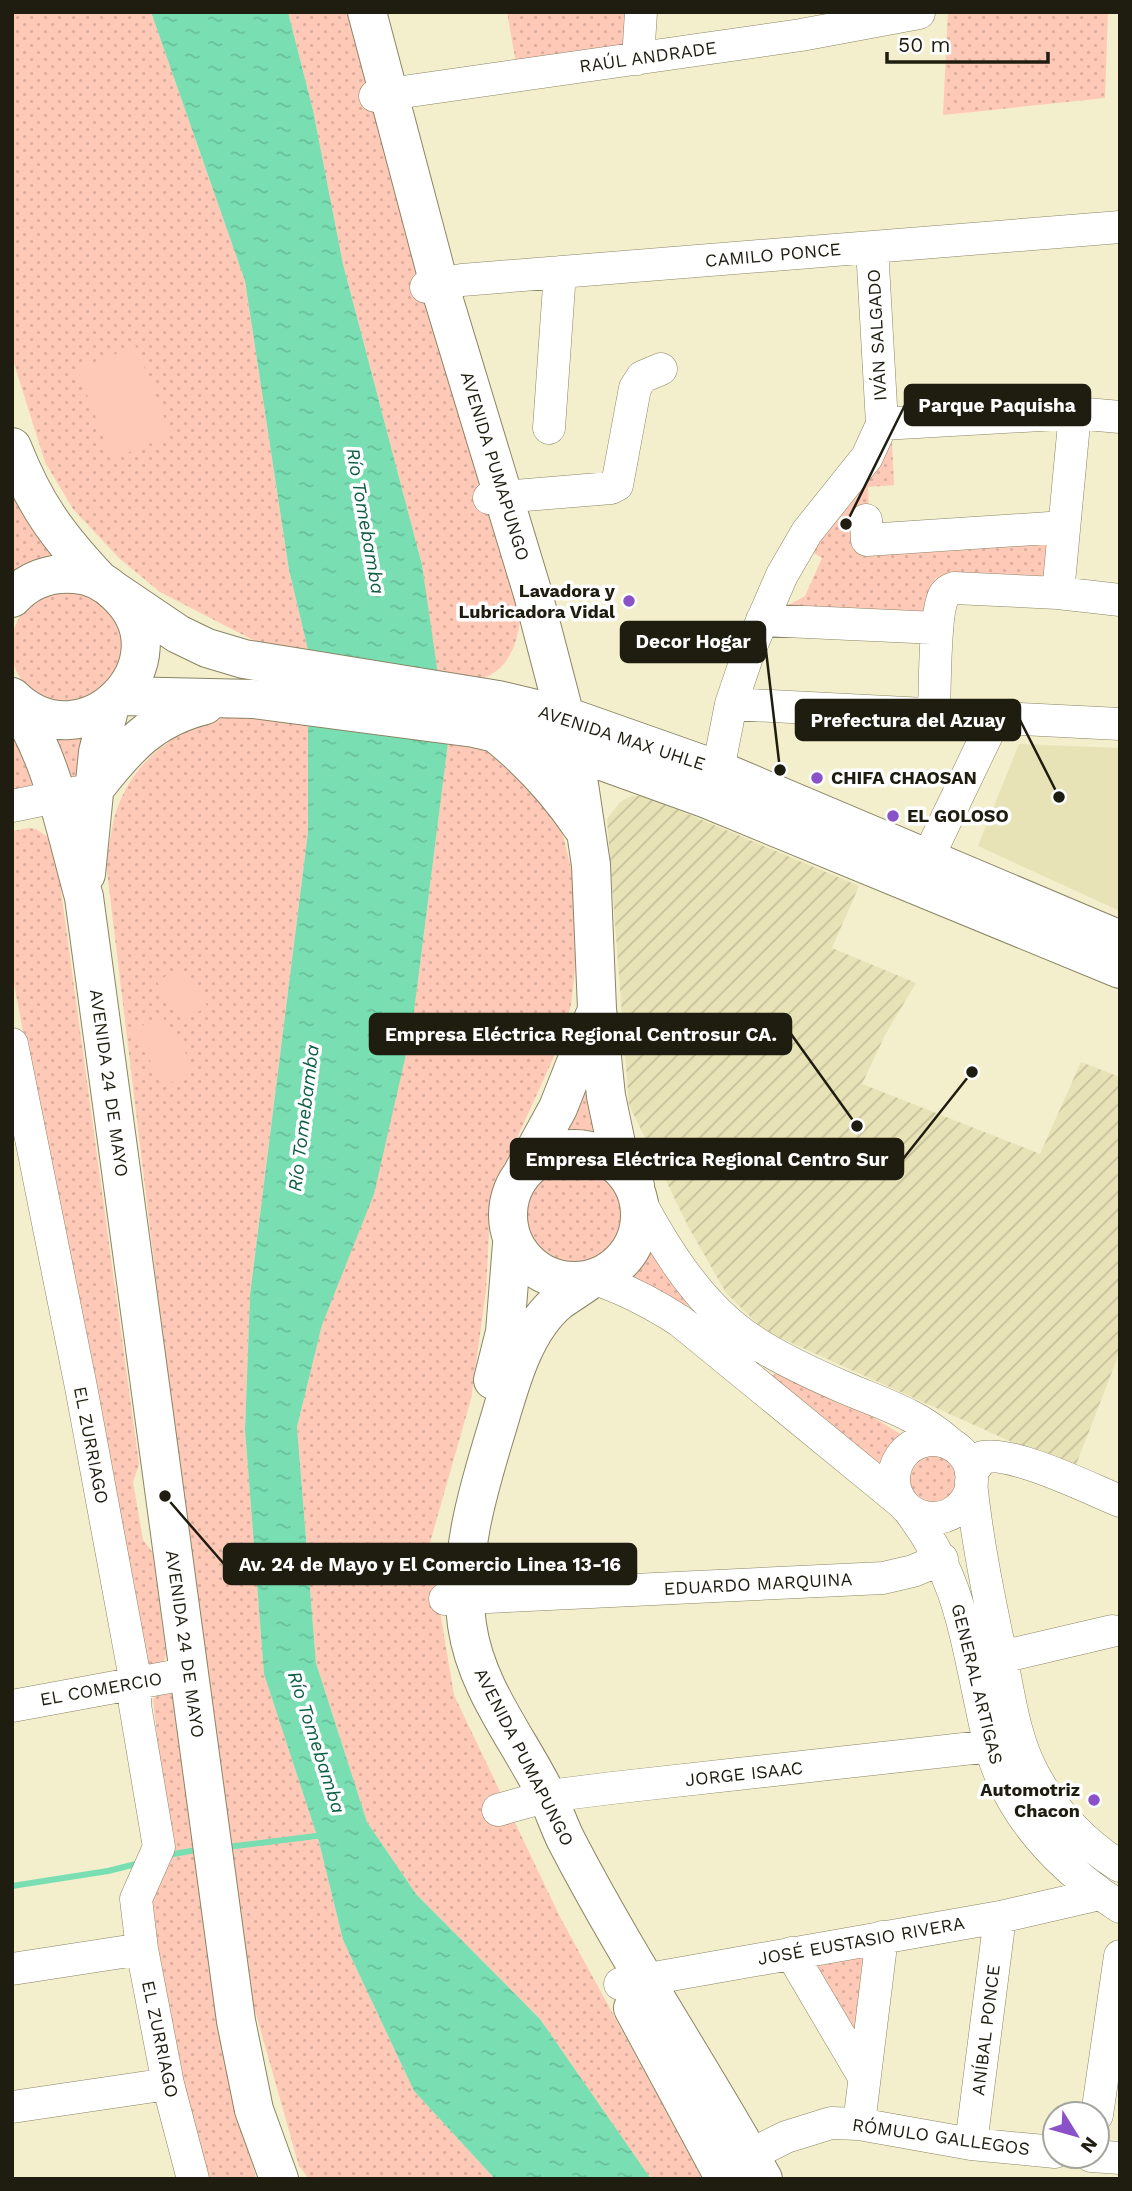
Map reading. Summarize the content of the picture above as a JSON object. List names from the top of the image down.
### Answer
{
  "streets": {
    "main road": ["AVENIDA PUMAPUNGO", "AVENIDA MAX UHLE", "AVENIDA 24 DE MAYO"],
    "street": [
      "RAÚL ANDRADE",
      "CAMILO PONCE",
      "IVÁN SALGADO",
      "EL ZURRIAGO",
      "EDUARDO MARQUINA",
      "GENERAL ARTIGAS",
      "EL COMERCIO",
      "JORGE ISAAC",
      "JOSÉ EUSTASIO RIVERA",
      "ANÍBAL PONCE",
      "RÓMULO GALLEGOS"
    ]
  },
  "crossings": [
    ["RAÚL ANDRADE", "AVENIDA PUMAPUNGO"],
    ["CAMILO PONCE", "IVÁN SALGADO"],
    ["CAMILO PONCE", "AVENIDA PUMAPUNGO"],
    ["IVÁN SALGADO", "AVENIDA MAX UHLE"],
    ["AVENIDA PUMAPUNGO", "AVENIDA MAX UHLE"],
    ["AVENIDA PUMAPUNGO", "EDUARDO MARQUINA"],
    ["AVENIDA PUMAPUNGO", "GENERAL ARTIGAS"],
    ["AVENIDA PUMAPUNGO", "JORGE ISAAC"],
    ["AVENIDA PUMAPUNGO", "JOSÉ EUSTASIO RIVERA"],
    ["AVENIDA PUMAPUNGO", "RÓMULO GALLEGOS"],
    ["AVENIDA MAX UHLE", "AVENIDA 24 DE MAYO"],
    ["AVENIDA 24 DE MAYO", "EL COMERCIO"],
    ["EL ZURRIAGO", "EL COMERCIO"],
    ["EDUARDO MARQUINA", "GENERAL ARTIGAS"],
    ["GENERAL ARTIGAS", "JORGE ISAAC"],
    ["GENERAL ARTIGAS", "JOSÉ EUSTASIO RIVERA"],
    ["JOSÉ EUSTASIO RIVERA", "ANÍBAL PONCE"],
    ["ANÍBAL PONCE", "RÓMULO GALLEGOS"]
  ],
  "water": ["Río Tomebamba"],
  "places": [
    "Parque Paquisha",
    "Lavadora y Lubricadora Vidal",
    "Decor Hogar",
    "CHIFA CHAOSAN",
    "Prefectura del Azuay",
    "EL GOLOSO",
    "Empresa Eléctrica Regional Centro Sur",
    "Empresa Eléctrica Regional Centrosur CA.",
    "Av. 24 de Mayo y El Comercio Linea 13-16",
    "Automotriz Chacon"
  ],
  "scale_bar": "50 m",
  "north": "bottom right"
}
